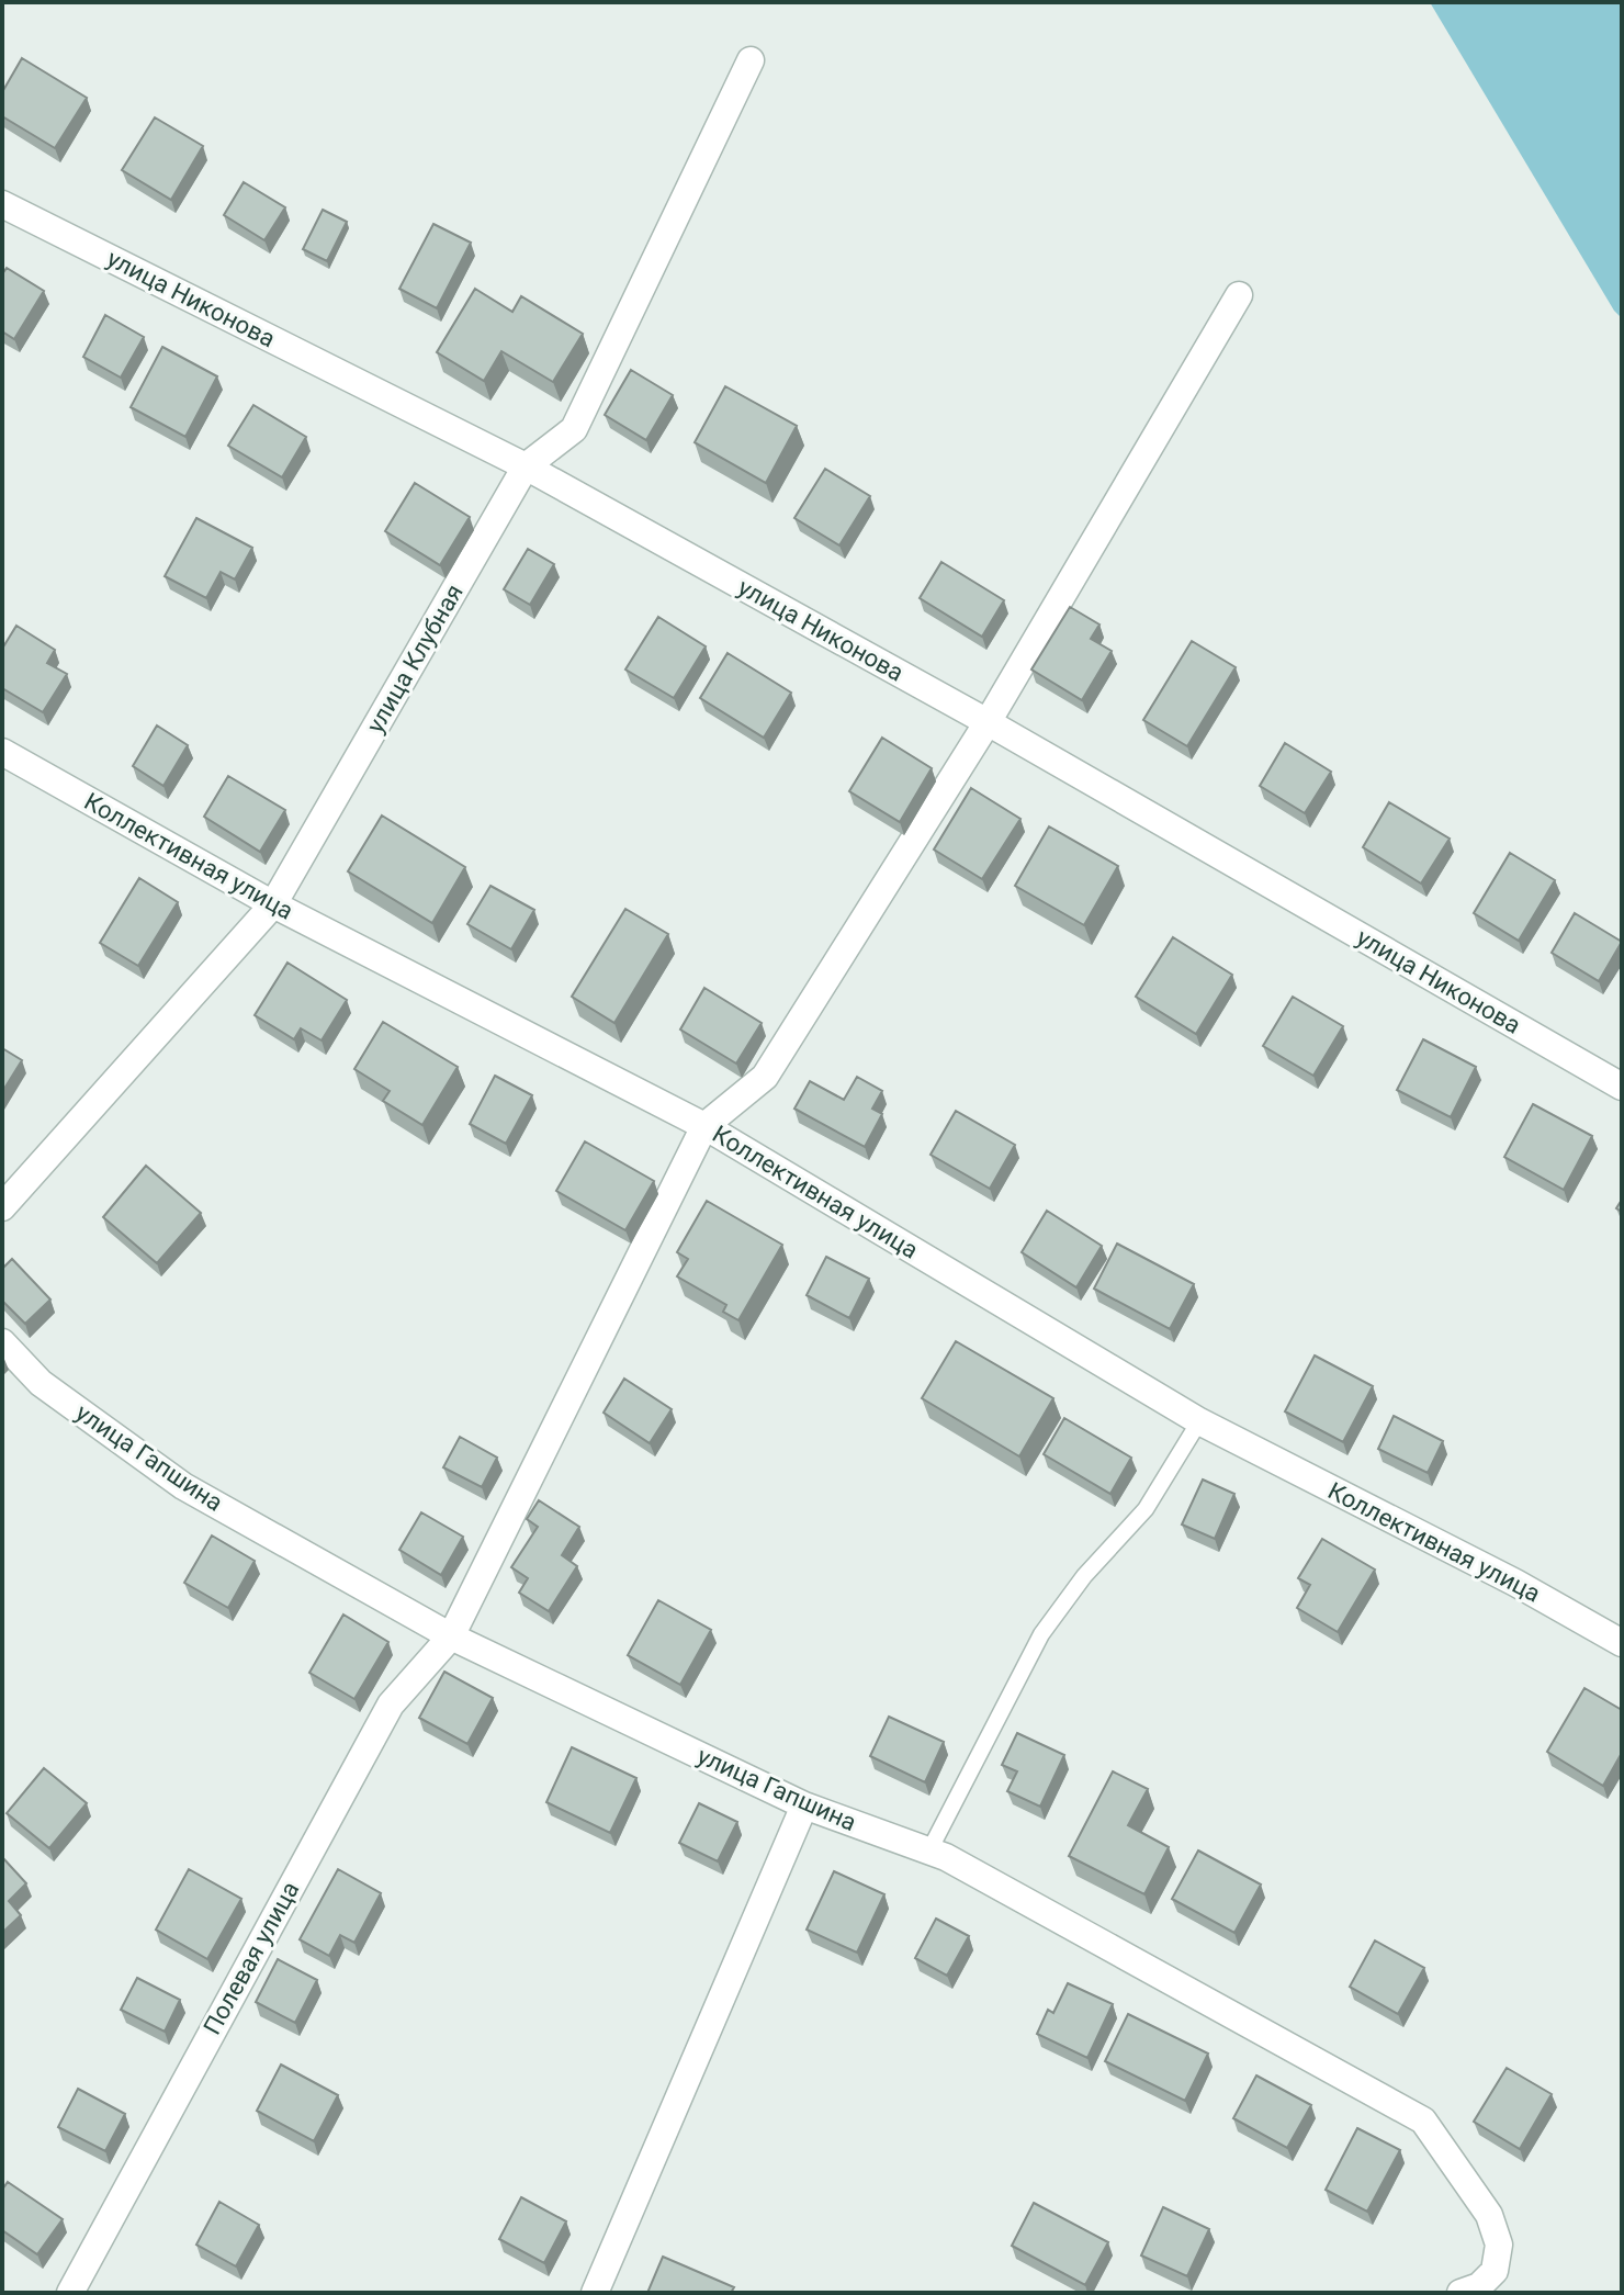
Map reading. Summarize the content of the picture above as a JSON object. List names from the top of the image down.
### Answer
{
  "streets": {
    "street": [
      "улица Никонова",
      "улица Клубная",
      "Коллективная улица",
      "улица Гапшина",
      "Полевая улица"
    ]
  },
  "crossings": [
    ["улица Никонова", "улица Клубная"],
    ["улица Клубная", "Коллективная улица"],
    ["Коллективная улица", "Полевая улица"],
    ["улица Гапшина", "Полевая улица"]
  ]
}
